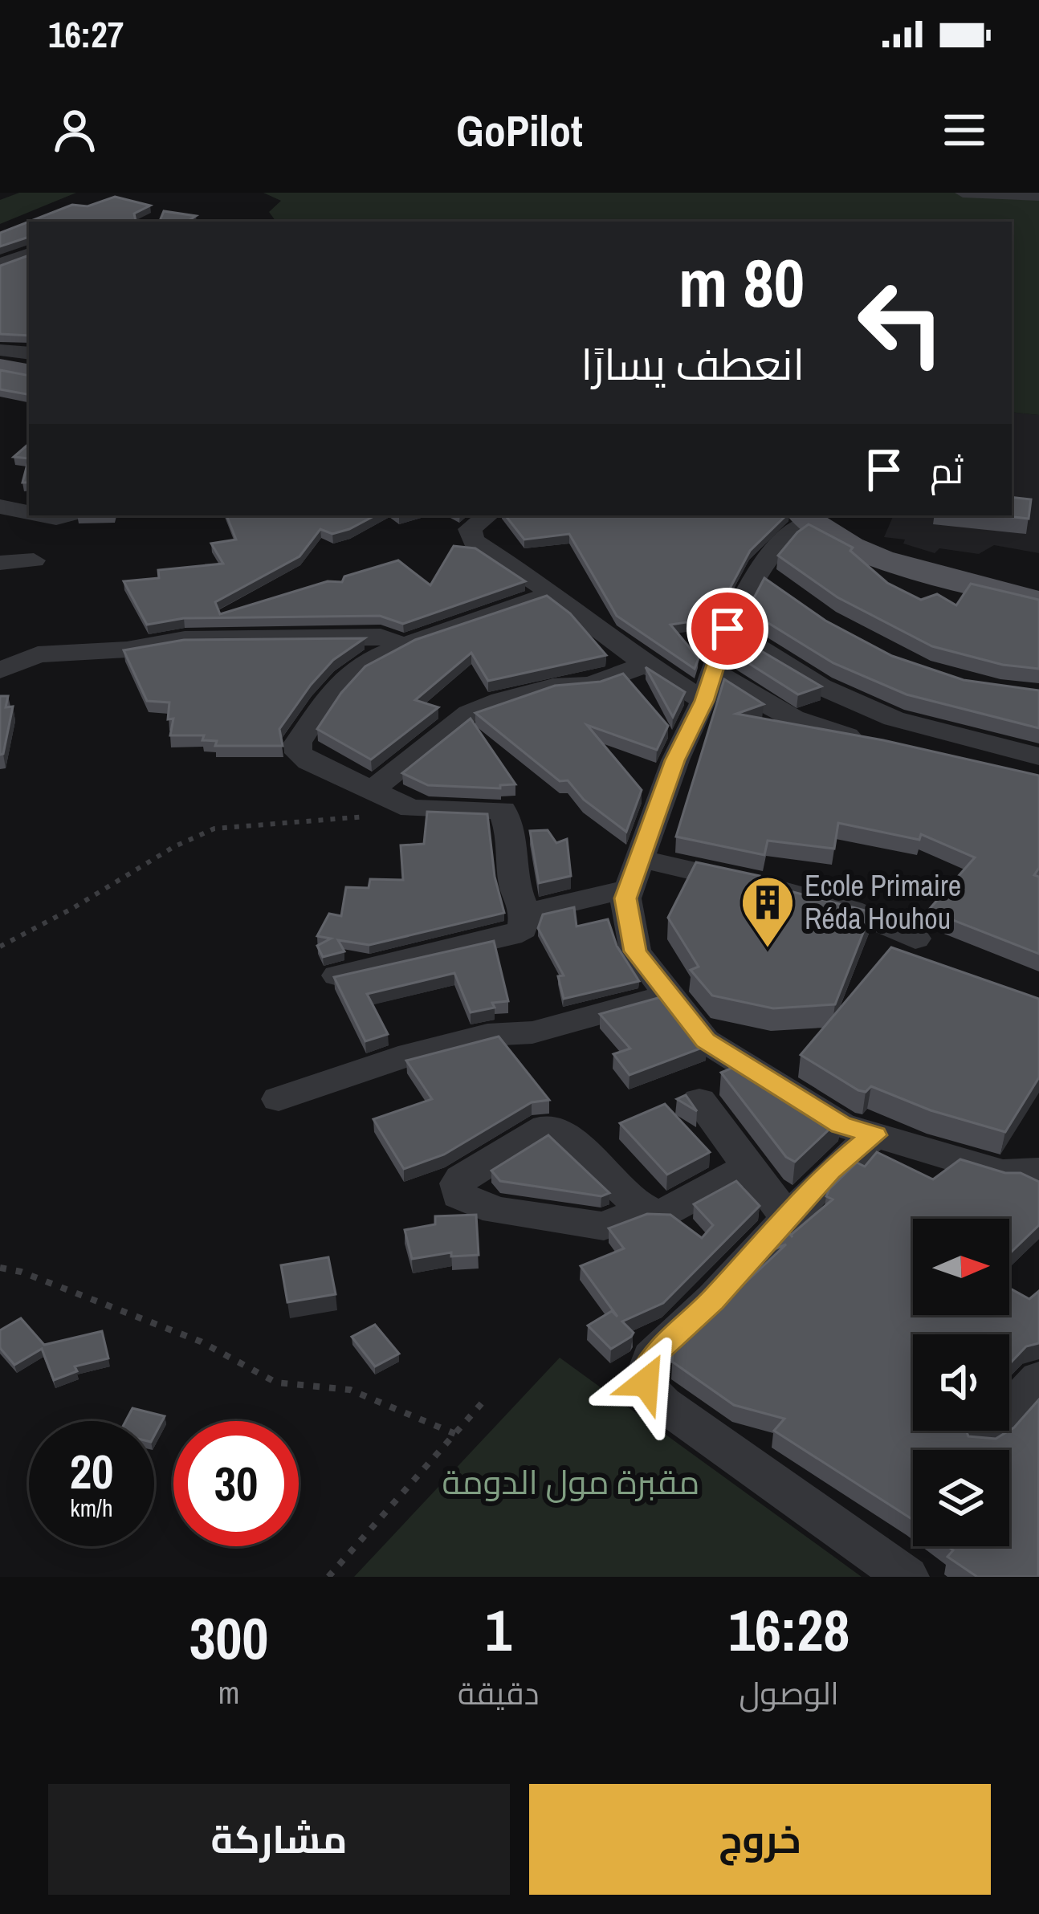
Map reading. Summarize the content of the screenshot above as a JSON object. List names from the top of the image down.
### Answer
{
  "parks": ["مقبرة مول الدومة"],
  "places": {
    "building": ["Ecole Primaire Réda Houhou"]
  },
  "north": "right",
  "page": {
    "status": "16:27",
    "header": "GoPilot",
    "turn": ["80 m", "انعطف يسارًا"],
    "then": "ثم",
    "speed": "20 km/h",
    "limit": "30",
    "eta": [
      "16:28",
      "الوصول",
      "1",
      "دقيقة",
      "300",
      "m"
    ],
    "buttons": ["خروج", "مشاركة"]
  }
}
